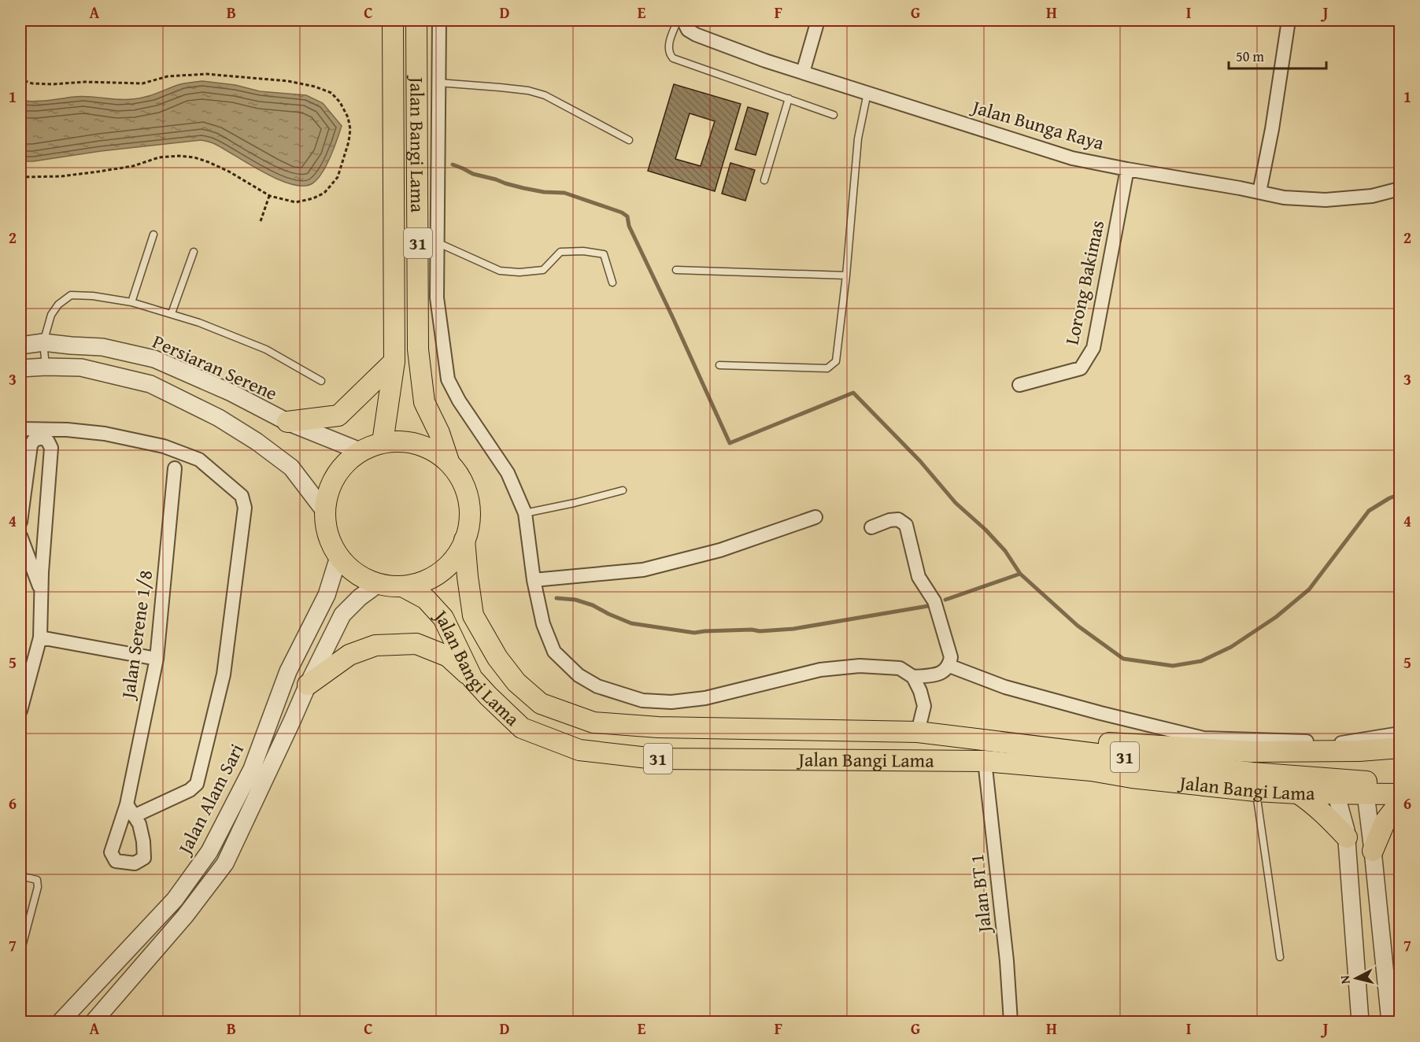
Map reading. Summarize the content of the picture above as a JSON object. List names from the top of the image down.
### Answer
{
  "streets": {
    "main road": ["Jalan Bangi Lama", "31"],
    "street": [
      "Jalan Bunga Raya",
      "Lorong Bakimas",
      "Persiaran Serene",
      "Jalan Serene 1/8",
      "Jalan Alam Sari",
      "Jalan BT 1"
    ]
  },
  "crossings": [
    ["Jalan Bunga Raya", "Lorong Bakimas"],
    ["Jalan Bangi Lama", "31"],
    ["Jalan Bangi Lama", "Persiaran Serene"],
    ["Jalan Bangi Lama", "Jalan Alam Sari"],
    ["Jalan Bangi Lama", "Jalan BT 1"],
    ["31", "Persiaran Serene"],
    ["31", "Jalan Alam Sari"],
    ["Persiaran Serene", "Jalan Alam Sari"]
  ],
  "scale_bar": "50 m",
  "north": "left",
  "grid": {
    "columns": [
      "A",
      "B",
      "C",
      "D",
      "E",
      "F",
      "G",
      "H",
      "I",
      "J"
    ],
    "rows": [
      "1",
      "2",
      "3",
      "4",
      "5",
      "6",
      "7"
    ]
  }
}
